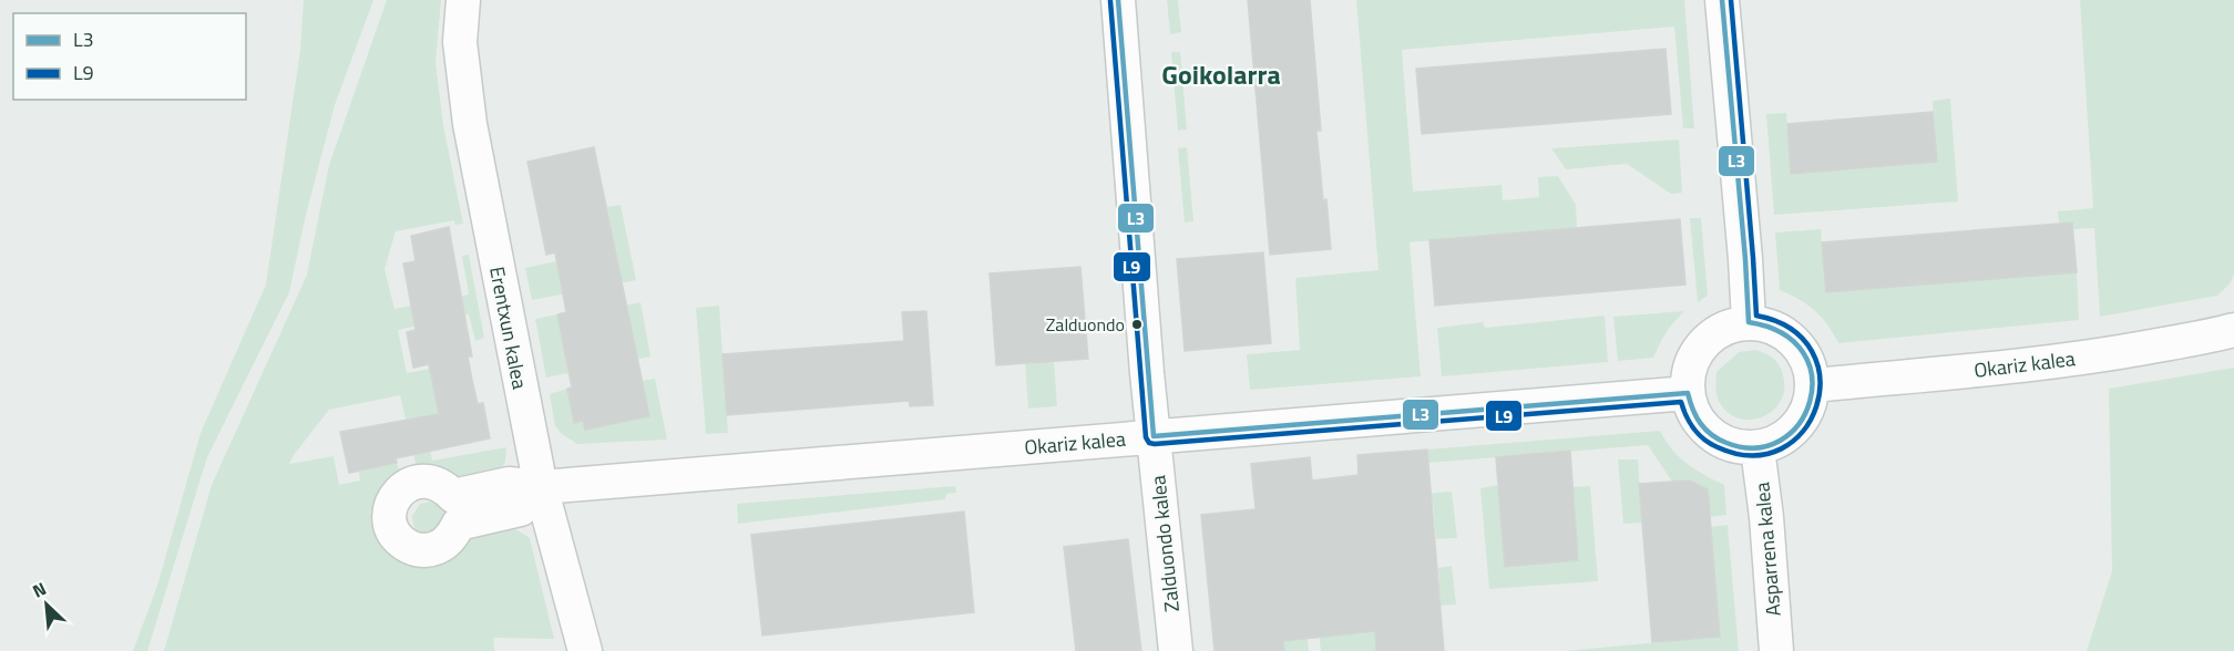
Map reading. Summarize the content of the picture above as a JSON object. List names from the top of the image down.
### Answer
{
  "streets": {
    "street": [
      "Erentxun kalea",
      "Okariz kalea",
      "Zalduondo kalea",
      "Asparrena kalea"
    ]
  },
  "crossings": [
    ["Erentxun kalea", "Okariz kalea"],
    ["Okariz kalea", "Zalduondo kalea"],
    ["Okariz kalea", "Asparrena kalea"]
  ],
  "districts": ["Goikolarra"],
  "places": ["Zalduondo"],
  "lines": ["transit line L3", "transit line L9"],
  "legend": ["L3", "L9"],
  "north": "top left"
}
